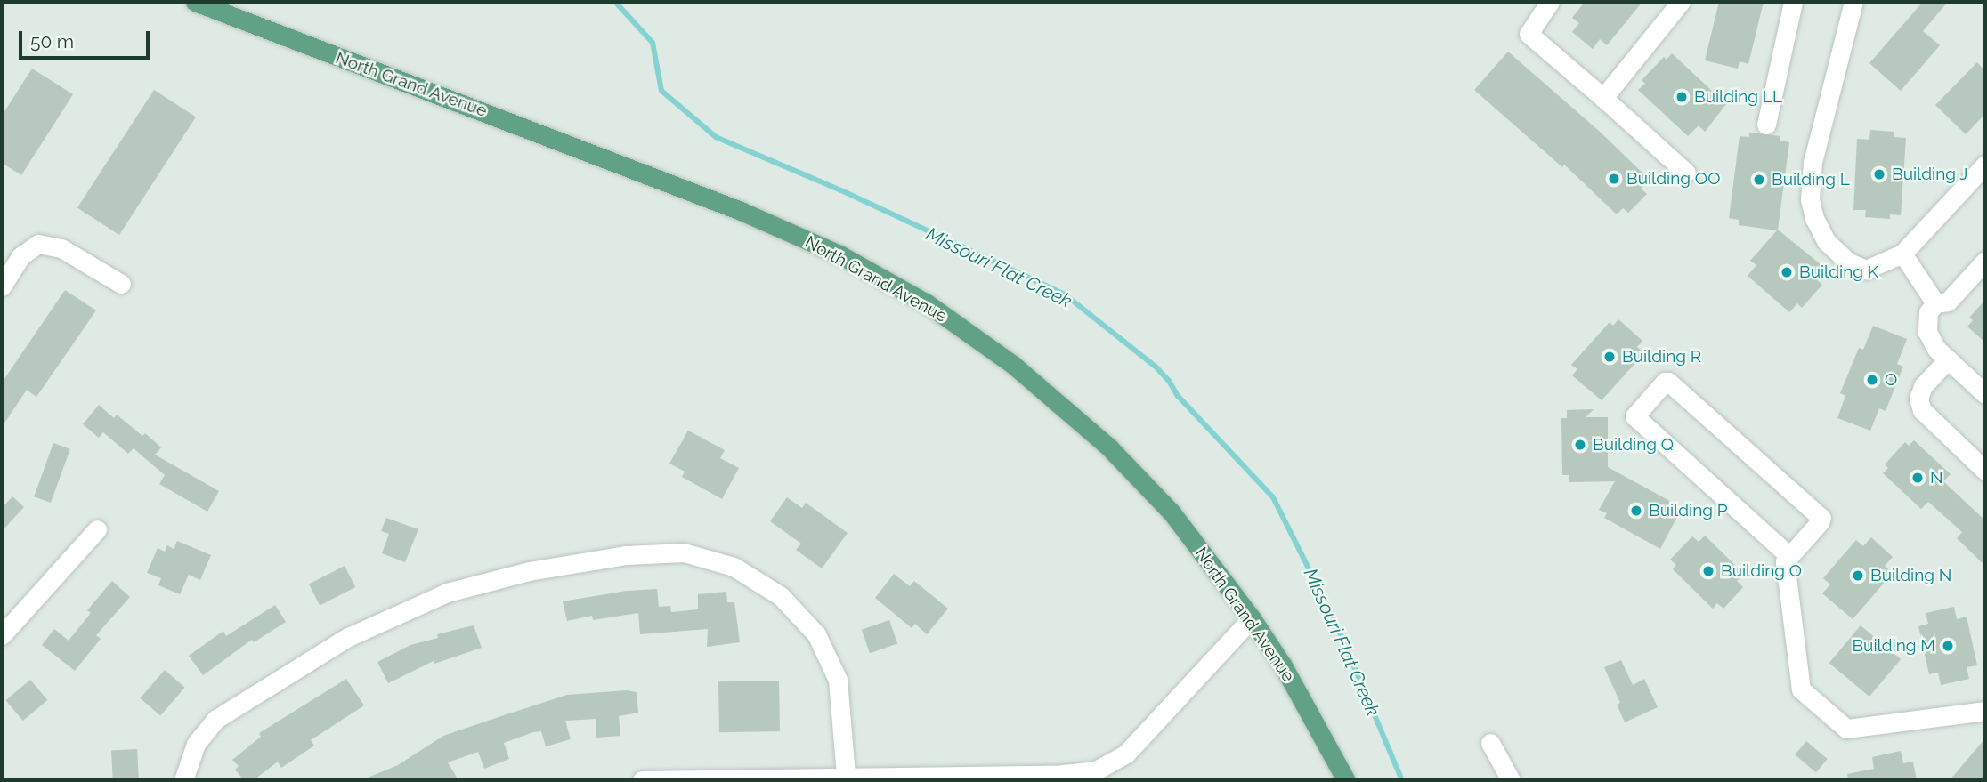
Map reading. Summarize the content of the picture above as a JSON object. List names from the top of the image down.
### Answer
{
  "streets": {
    "main road": ["North Grand Avenue"]
  },
  "water": ["Missouri Flat Creek"],
  "places": [
    "Building LL",
    "Building J",
    "Building OO",
    "Building L",
    "Building K",
    "Building R",
    "O",
    "Building Q",
    "N",
    "Building P",
    "Building O",
    "Building N",
    "Building M"
  ],
  "scale_bar": "50 m"
}
